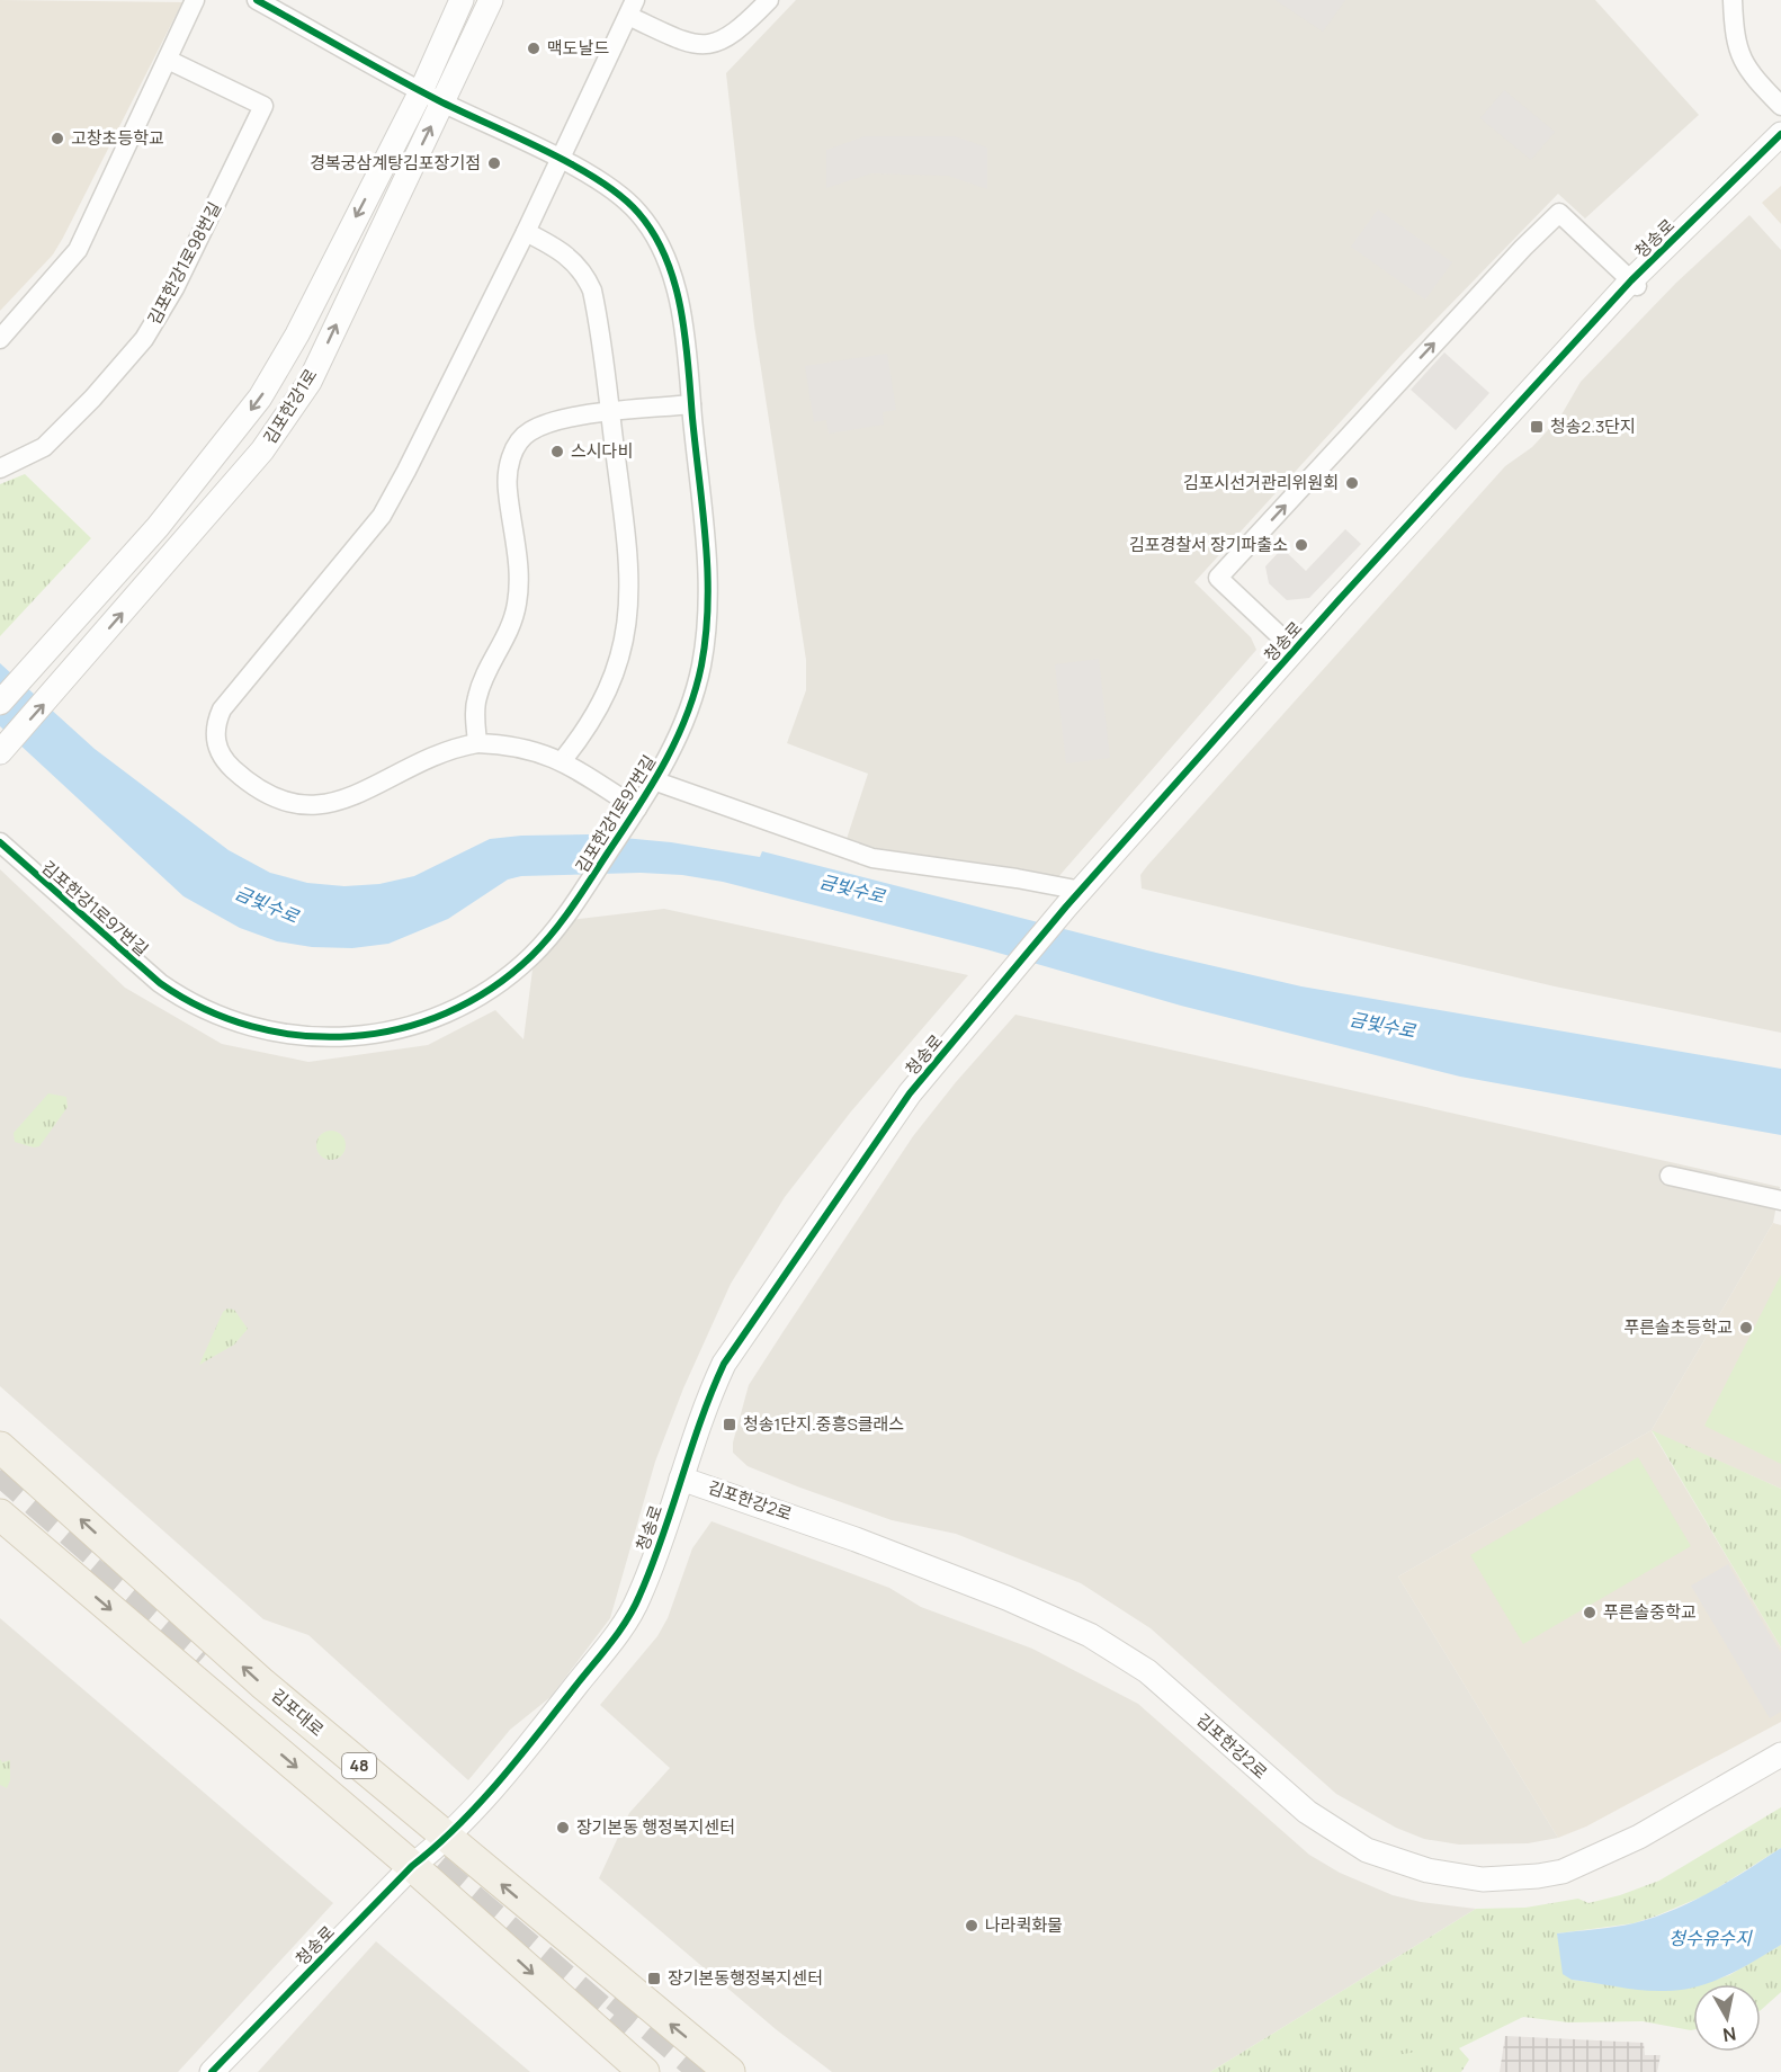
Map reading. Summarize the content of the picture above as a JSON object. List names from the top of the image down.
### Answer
{
  "streets": {
    "main road": ["김포대로", "48"],
    "street": [
      "청송로",
      "김포한강1로98번길",
      "김포한강1로",
      "김포한강1로97번길",
      "김포한강2로"
    ]
  },
  "crossings": [
    ["청송로", "김포한강2로"],
    ["청송로", "김포대로"],
    ["청송로", "48"],
    ["김포한강1로", "김포한강1로97번길"]
  ],
  "water": ["금빛수로", "청수유수지"],
  "places": {
    "other": [
      "맥도날드",
      "고창초등학교",
      "경복궁삼계탕김포장기점",
      "스시다비",
      "김포시선거관리위원회",
      "김포경찰서 장기파출소",
      "푸른솔초등학교",
      "푸른솔중학교",
      "장기본동 행정복지센터",
      "나라퀵화물"
    ],
    "transit": ["청송2.3단지", "청송1단지.중흥S클래스", "장기본동행정복지센터"]
  },
  "north": "bottom"
}
